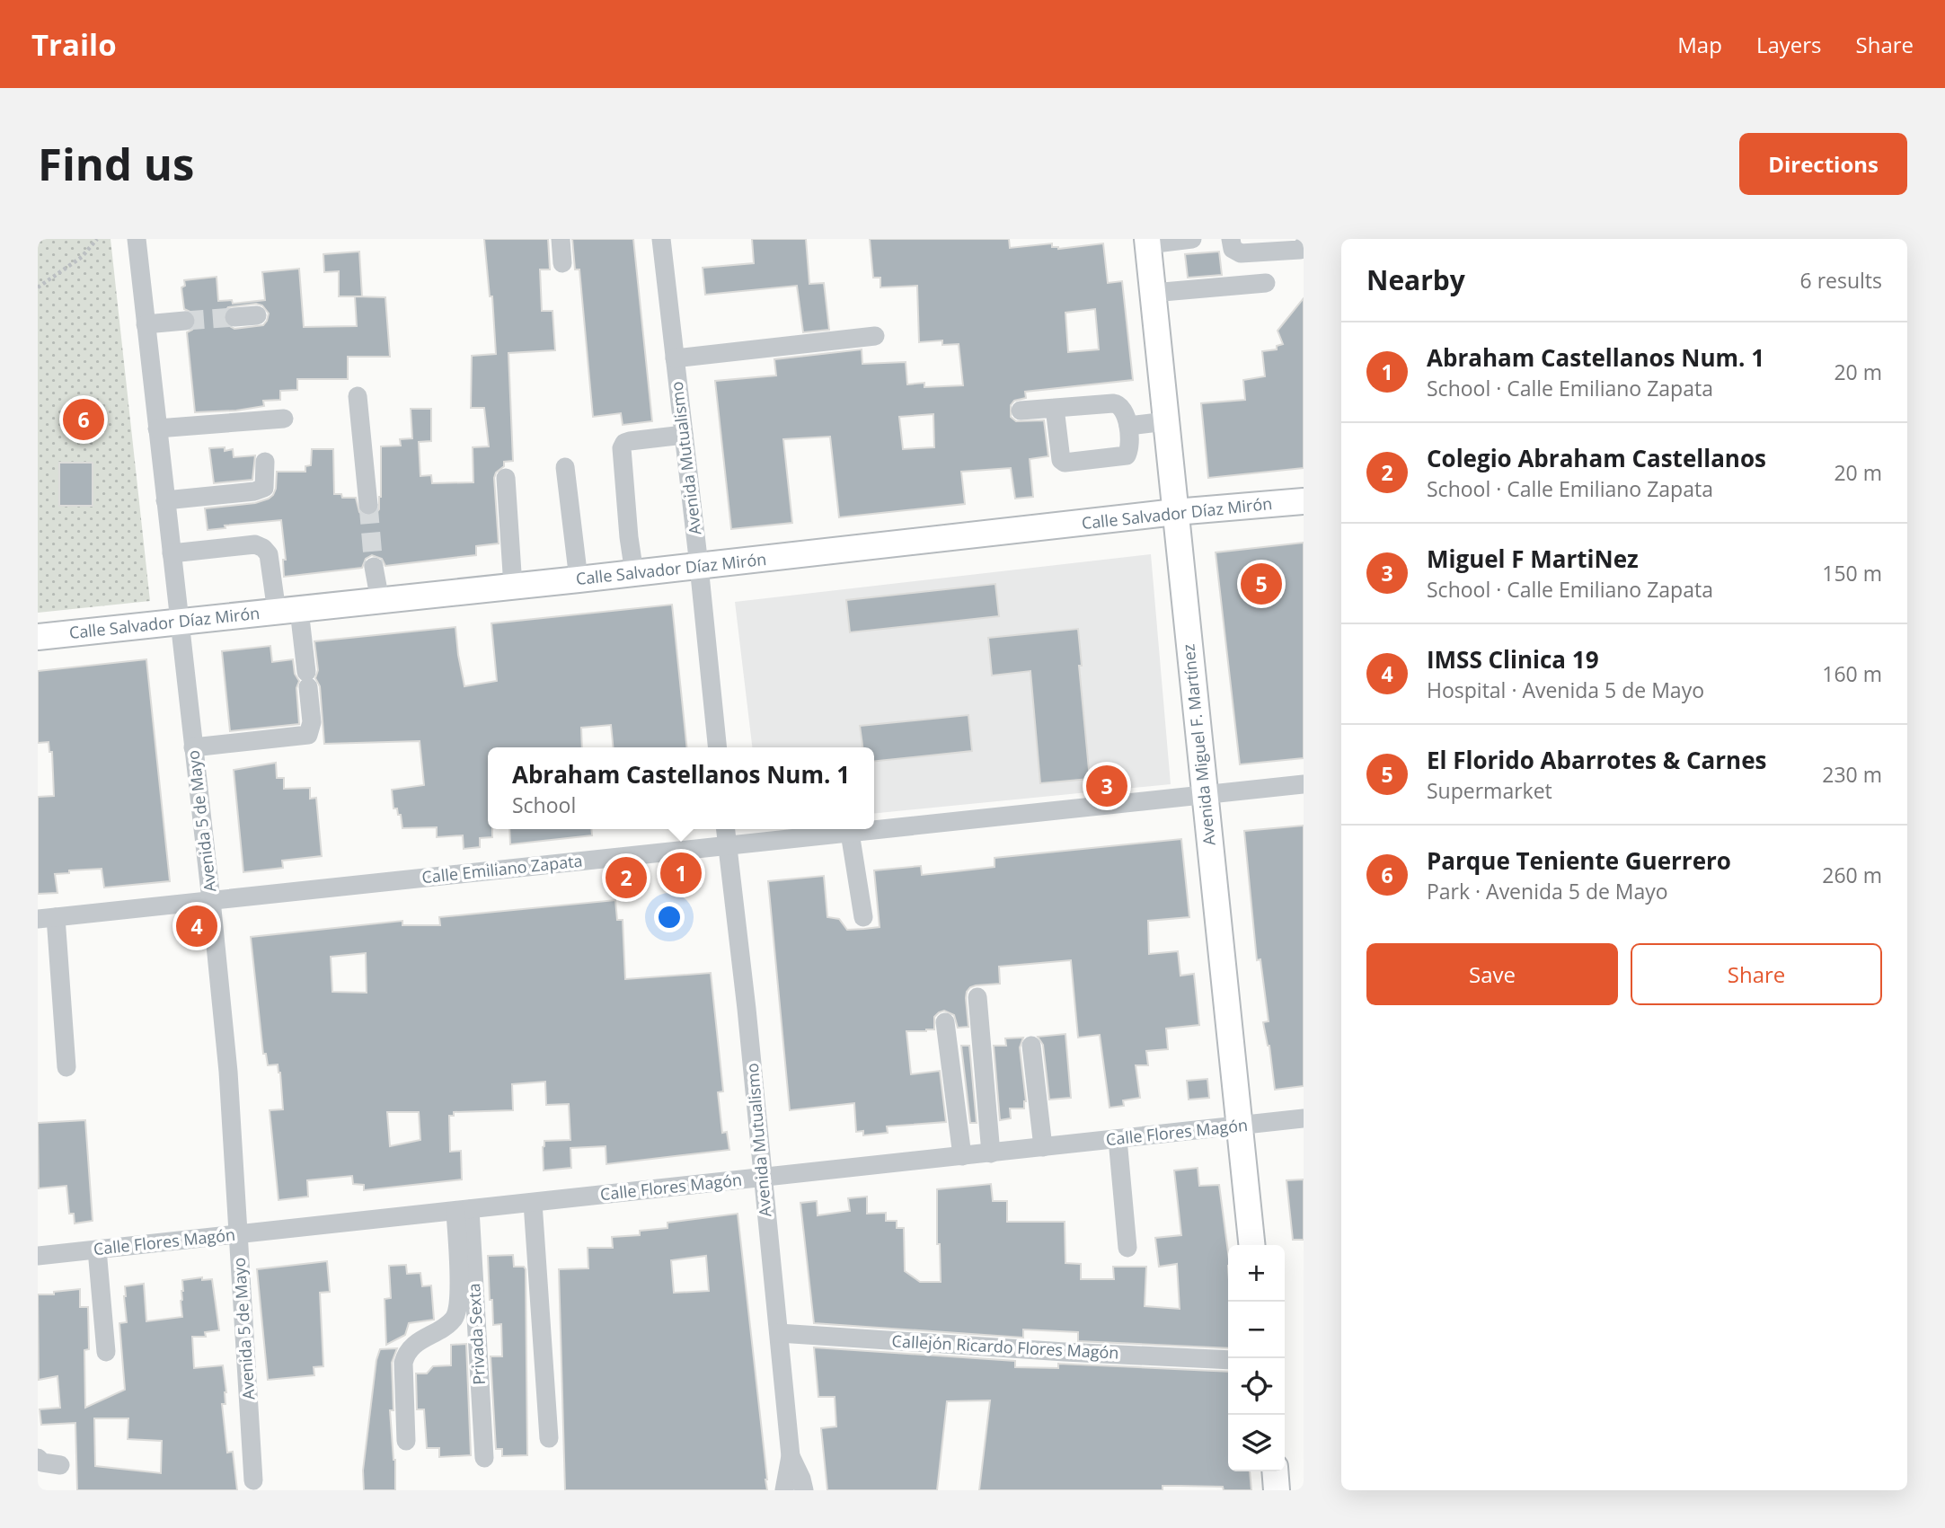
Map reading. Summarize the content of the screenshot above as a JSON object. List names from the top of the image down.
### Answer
{
  "streets": {
    "main road": ["Calle Salvador Díaz Mirón", "Avenida Miguel F. Martínez"],
    "street": [
      "Avenida Mutualismo",
      "Avenida 5 de Mayo",
      "Calle Emiliano Zapata",
      "Calle Flores Magón",
      "Privada Sexta",
      "Callejón Ricardo Flores Magón"
    ]
  },
  "crossings": [
    ["Avenida Mutualismo", "Calle Salvador Díaz Mirón"],
    ["Avenida Mutualismo", "Calle Emiliano Zapata"],
    ["Avenida Mutualismo", "Calle Flores Magón"],
    ["Avenida Mutualismo", "Callejón Ricardo Flores Magón"],
    ["Calle Salvador Díaz Mirón", "Avenida Miguel F. Martínez"],
    ["Calle Salvador Díaz Mirón", "Avenida 5 de Mayo"],
    ["Avenida Miguel F. Martínez", "Calle Emiliano Zapata"],
    ["Avenida Miguel F. Martínez", "Calle Flores Magón"],
    ["Avenida 5 de Mayo", "Calle Emiliano Zapata"],
    ["Avenida 5 de Mayo", "Calle Flores Magón"],
    ["Calle Flores Magón", "Privada Sexta"]
  ],
  "page": {
    "header": "Trailo",
    "nav": ["Map", "Layers", "Share"],
    "buttons": [
      "Directions",
      ["Save", "Share"]
    ],
    "title": "Find us",
    "heading": ["Nearby", "6 results"],
    "list": [
      {
        "mark": "1",
        "name": "Abraham Castellanos Num. 1",
        "note": "School · Calle Emiliano Zapata",
        "value": "20 m"
      },
      {
        "mark": "2",
        "name": "Colegio Abraham Castellanos",
        "note": "School · Calle Emiliano Zapata",
        "value": "20 m"
      },
      {
        "mark": "3",
        "name": "Miguel F MartiNez",
        "note": "School · Calle Emiliano Zapata",
        "value": "150 m"
      },
      {
        "mark": "4",
        "name": "IMSS Clinica 19",
        "note": "Hospital · Avenida 5 de Mayo",
        "value": "160 m"
      },
      {
        "mark": "5",
        "name": "El Florido Abarrotes & Carnes",
        "note": "Supermarket",
        "value": "230 m"
      },
      {
        "mark": "6",
        "name": "Parque Teniente Guerrero",
        "note": "Park · Avenida 5 de Mayo",
        "value": "260 m"
      }
    ],
    "pins": [
      "6",
      "5",
      "3",
      "1",
      "2",
      "4"
    ],
    "popup": ["Abraham Castellanos Num. 1", "School"],
    "map_buttons": ["+", "−"]
  }
}
